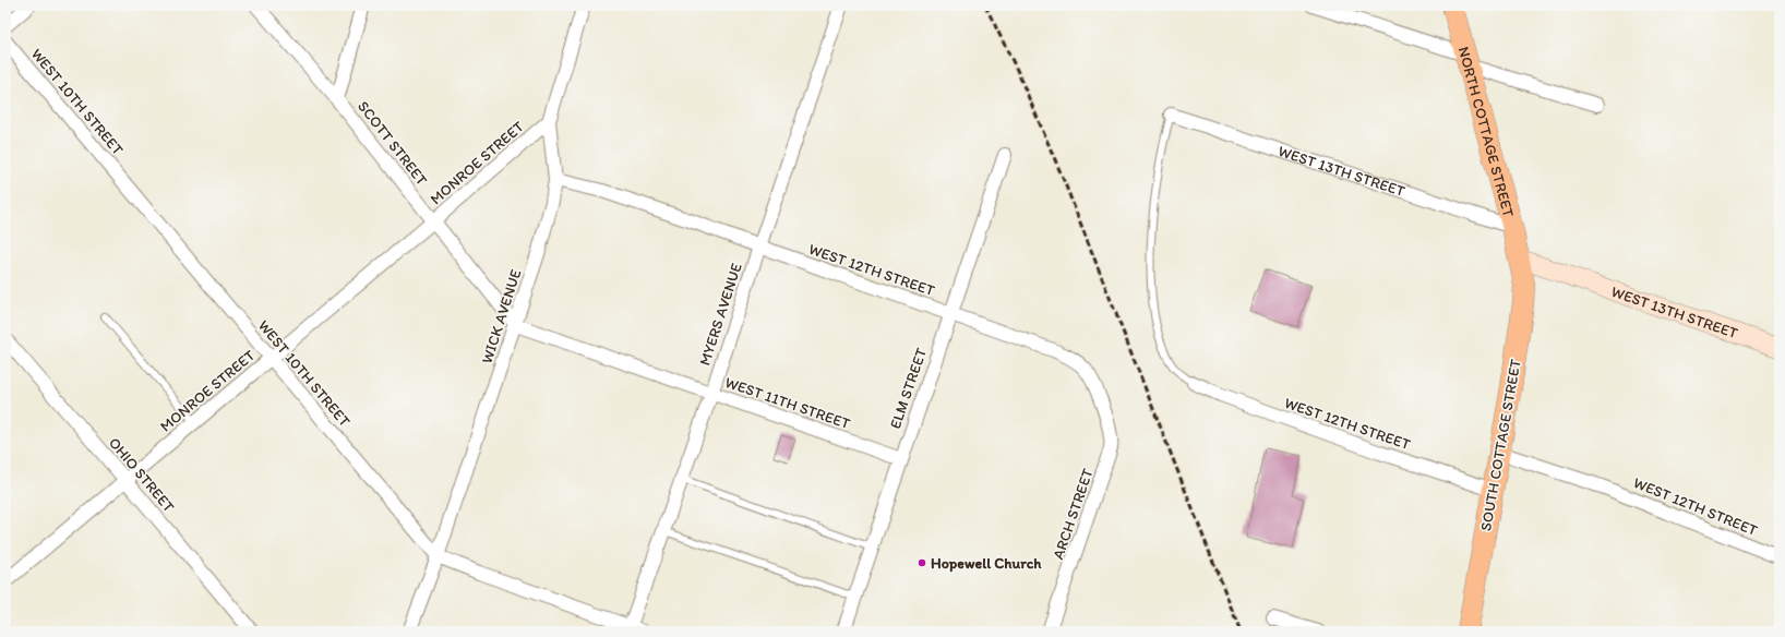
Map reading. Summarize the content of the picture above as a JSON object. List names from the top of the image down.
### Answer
{
  "streets": {
    "main road": ["NORTH COTTAGE STREET", "WEST 13TH STREET", "SOUTH COTTAGE STREET"],
    "street": [
      "WEST 10TH STREET",
      "SCOTT STREET",
      "MONROE STREET",
      "WEST 12TH STREET",
      "MYERS AVENUE",
      "WICK AVENUE",
      "ELM STREET",
      "WEST 11TH STREET",
      "OHIO STREET",
      "ARCH STREET"
    ]
  },
  "crossings": [
    ["WEST 10TH STREET", "MONROE STREET"],
    ["WEST 10TH STREET", "MYERS AVENUE"],
    ["WEST 10TH STREET", "WICK AVENUE"],
    ["NORTH COTTAGE STREET", "WEST 13TH STREET"],
    ["NORTH COTTAGE STREET", "SOUTH COTTAGE STREET"],
    ["SCOTT STREET", "MONROE STREET"],
    ["SCOTT STREET", "WICK AVENUE"],
    ["SCOTT STREET", "WEST 11TH STREET"],
    ["MONROE STREET", "WICK AVENUE"],
    ["MONROE STREET", "OHIO STREET"],
    ["WEST 13TH STREET", "SOUTH COTTAGE STREET"],
    ["WEST 12TH STREET", "MYERS AVENUE"],
    ["WEST 12TH STREET", "WICK AVENUE"],
    ["WEST 12TH STREET", "ELM STREET"],
    ["WEST 12TH STREET", "SOUTH COTTAGE STREET"],
    ["WEST 12TH STREET", "ARCH STREET"],
    ["MYERS AVENUE", "WEST 11TH STREET"],
    ["WICK AVENUE", "WEST 11TH STREET"],
    ["ELM STREET", "WEST 11TH STREET"]
  ],
  "places": ["Hopewell Church"]
}
